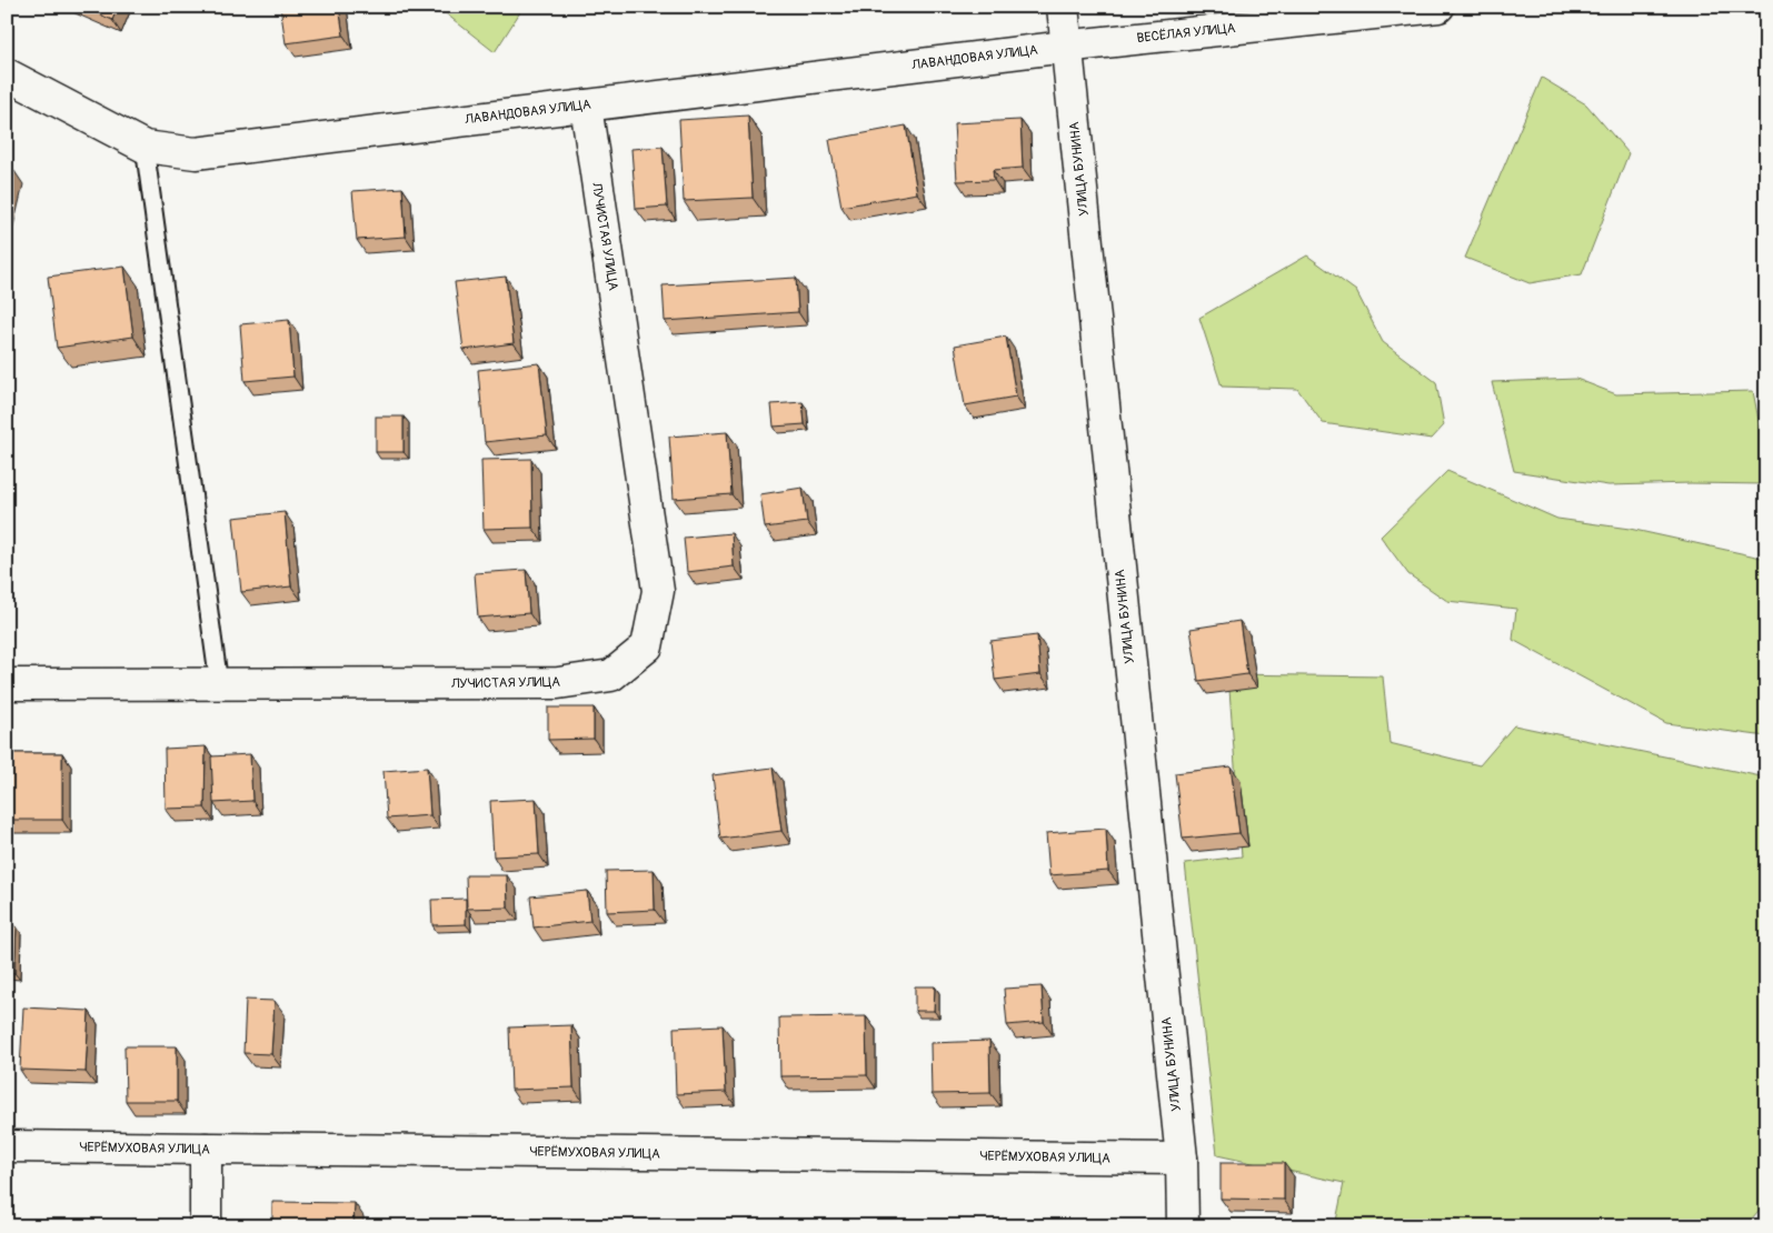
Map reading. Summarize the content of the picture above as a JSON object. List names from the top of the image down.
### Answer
{
  "streets": {
    "street": [
      "ВЕСЁЛАЯ УЛИЦА",
      "ЛАВАНДОВАЯ УЛИЦА",
      "УЛИЦА БУНИНА",
      "ЛУЧИСТАЯ УЛИЦА",
      "ЧЕРЁМУХОВАЯ УЛИЦА"
    ]
  },
  "crossings": [
    ["ВЕСЁЛАЯ УЛИЦА", "ЛАВАНДОВАЯ УЛИЦА"],
    ["ВЕСЁЛАЯ УЛИЦА", "УЛИЦА БУНИНА"],
    ["ЛАВАНДОВАЯ УЛИЦА", "УЛИЦА БУНИНА"],
    ["ЛАВАНДОВАЯ УЛИЦА", "ЛУЧИСТАЯ УЛИЦА"],
    ["УЛИЦА БУНИНА", "ЧЕРЁМУХОВАЯ УЛИЦА"]
  ]
}
